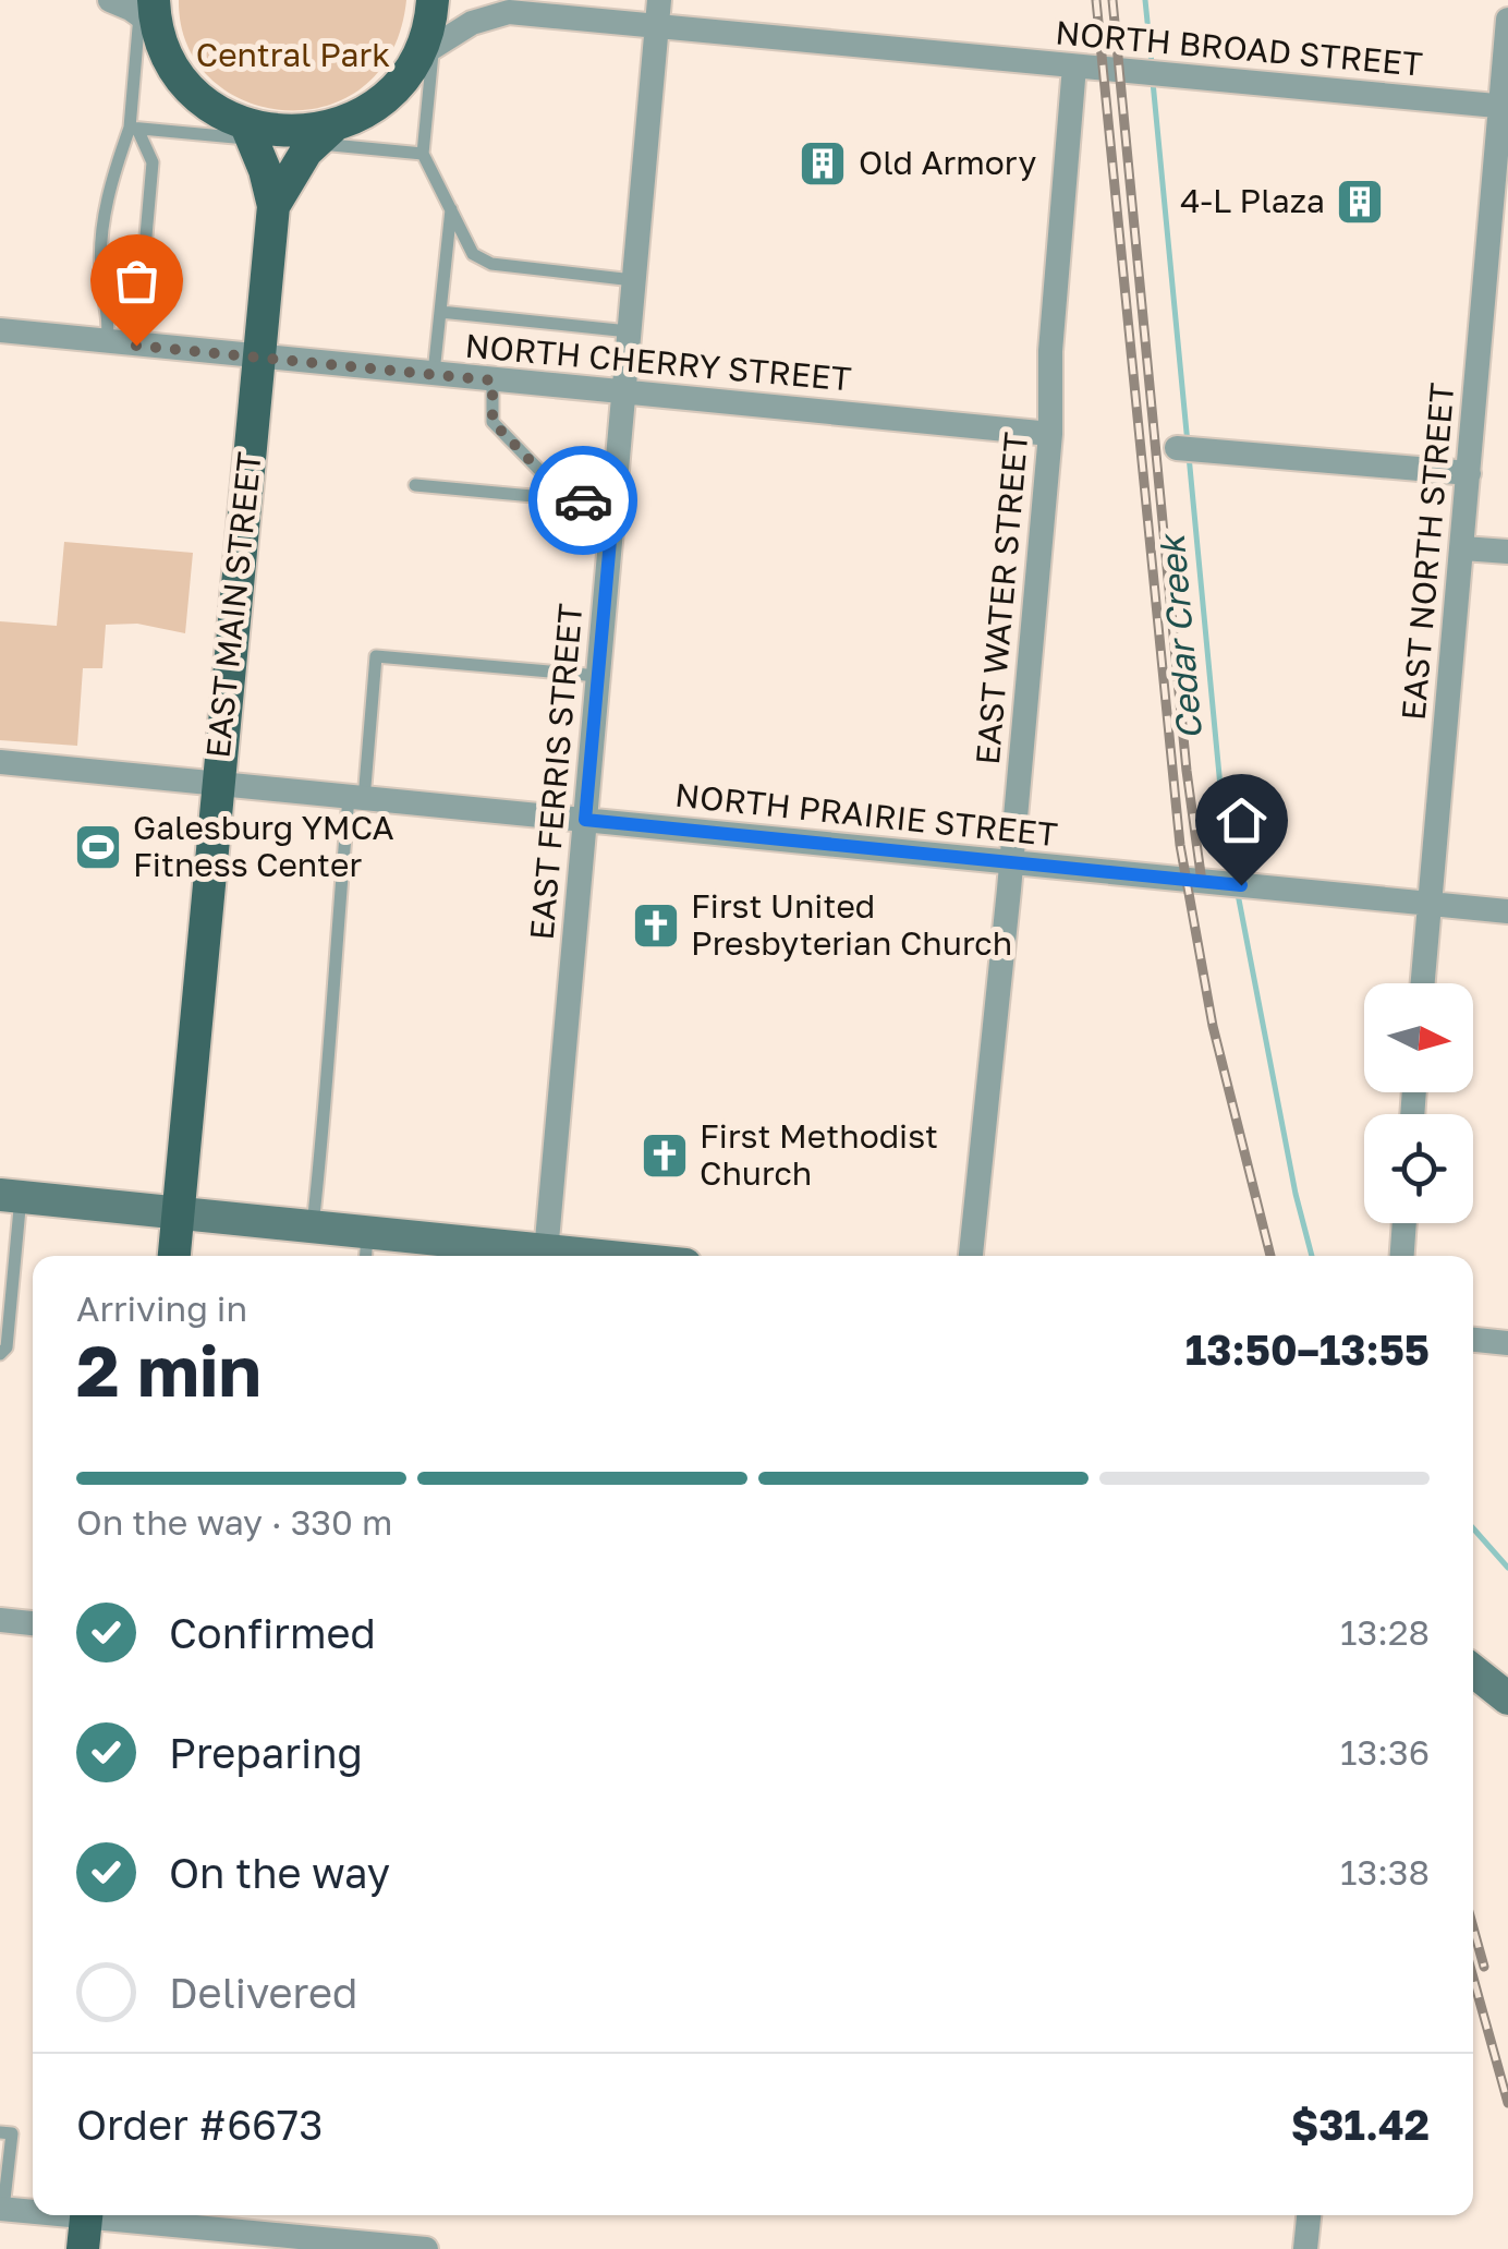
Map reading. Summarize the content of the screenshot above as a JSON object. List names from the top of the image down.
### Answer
{
  "streets": {
    "main road": ["EAST MAIN STREET"],
    "street": [
      "NORTH BROAD STREET",
      "NORTH CHERRY STREET",
      "EAST NORTH STREET",
      "EAST WATER STREET",
      "EAST FERRIS STREET",
      "NORTH PRAIRIE STREET"
    ]
  },
  "crossings": [
    ["NORTH BROAD STREET", "EAST NORTH STREET"],
    ["NORTH BROAD STREET", "EAST WATER STREET"],
    ["NORTH BROAD STREET", "EAST FERRIS STREET"],
    ["NORTH CHERRY STREET", "EAST WATER STREET"],
    ["NORTH CHERRY STREET", "EAST MAIN STREET"],
    ["NORTH CHERRY STREET", "EAST FERRIS STREET"],
    ["EAST NORTH STREET", "NORTH PRAIRIE STREET"],
    ["EAST WATER STREET", "NORTH PRAIRIE STREET"],
    ["EAST MAIN STREET", "NORTH PRAIRIE STREET"],
    ["EAST FERRIS STREET", "NORTH PRAIRIE STREET"]
  ],
  "water": ["Cedar Creek"],
  "parks": ["Central Park"],
  "places": {
    "building": ["Old Armory", "4-L Plaza"],
    "sports": ["Galesburg YMCA Fitness Center"],
    "church": ["First United Presbyterian Church", "First Methodist Church"]
  },
  "north": "right",
  "page": {
    "heading": ["2 min", "Arriving in", "13:50–13:55"],
    "panel": ["Order #6673", "$31.42"],
    "bar": "On the way · 330 m",
    "list": [
      ["Confirmed", "13:28"],
      ["Preparing", "13:36"],
      ["On the way", "13:38"],
      "Delivered"
    ]
  }
}
